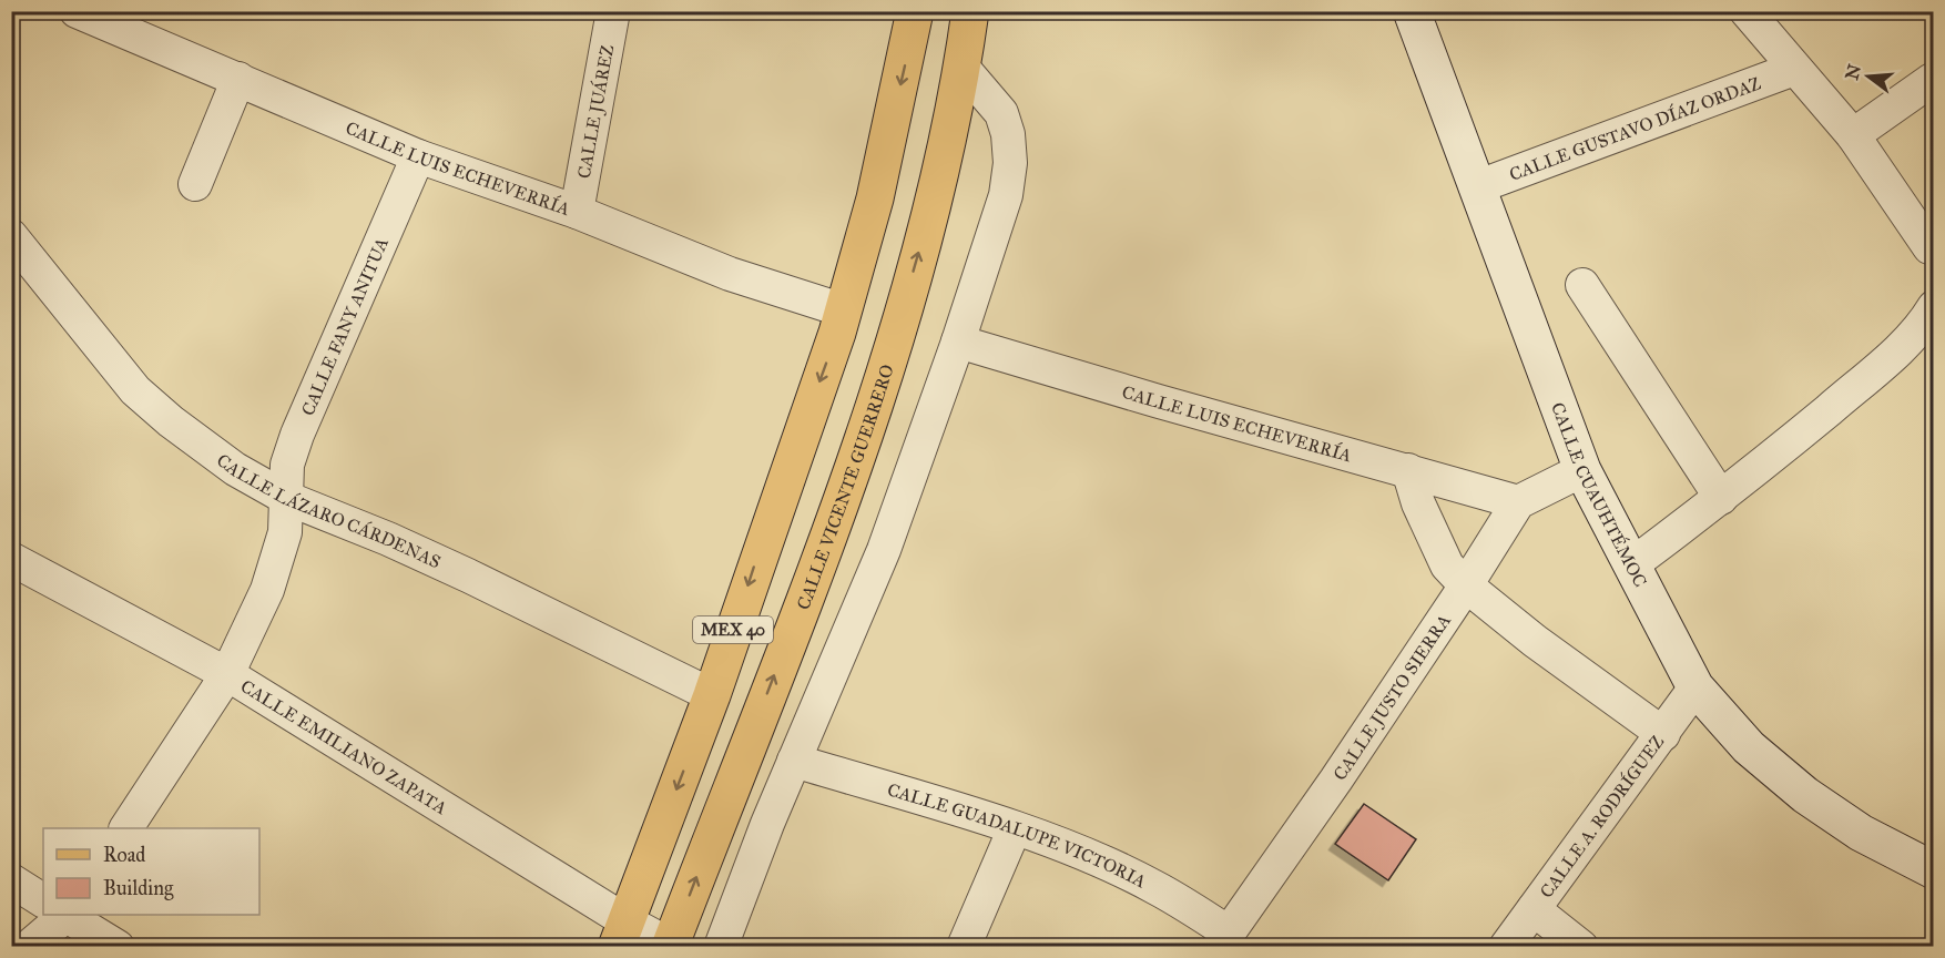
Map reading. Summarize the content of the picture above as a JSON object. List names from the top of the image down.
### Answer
{
  "streets": {
    "main road": ["CALLE VICENTE GUERRERO", "MEX 40"],
    "street": [
      "CALLE JUÁREZ",
      "CALLE GUSTAVO DÍAZ ORDAZ",
      "CALLE LUIS ECHEVERRÍA",
      "CALLE FANY ANITUA",
      "CALLE CUAUHTÉMOC",
      "CALLE LÁZARO CÁRDENAS",
      "CALLE JUSTO SIERRA",
      "CALLE EMILIANO ZAPATA",
      "CALLE A. RODRÍGUEZ",
      "CALLE GUADALUPE VICTORIA"
    ]
  },
  "crossings": [
    ["CALLE JUÁREZ", "CALLE LUIS ECHEVERRÍA"],
    ["CALLE GUSTAVO DÍAZ ORDAZ", "CALLE CUAUHTÉMOC"],
    ["CALLE LUIS ECHEVERRÍA", "CALLE FANY ANITUA"],
    ["CALLE LUIS ECHEVERRÍA", "MEX 40"],
    ["CALLE LUIS ECHEVERRÍA", "CALLE JUSTO SIERRA"],
    ["CALLE FANY ANITUA", "CALLE LÁZARO CÁRDENAS"],
    ["CALLE FANY ANITUA", "CALLE EMILIANO ZAPATA"],
    ["CALLE VICENTE GUERRERO", "CALLE EMILIANO ZAPATA"],
    ["CALLE CUAUHTÉMOC", "CALLE A. RODRÍGUEZ"],
    ["CALLE LÁZARO CÁRDENAS", "MEX 40"],
    ["MEX 40", "CALLE EMILIANO ZAPATA"],
    ["CALLE JUSTO SIERRA", "CALLE GUADALUPE VICTORIA"]
  ],
  "legend": ["Road", "Building"],
  "north": "left"
}
